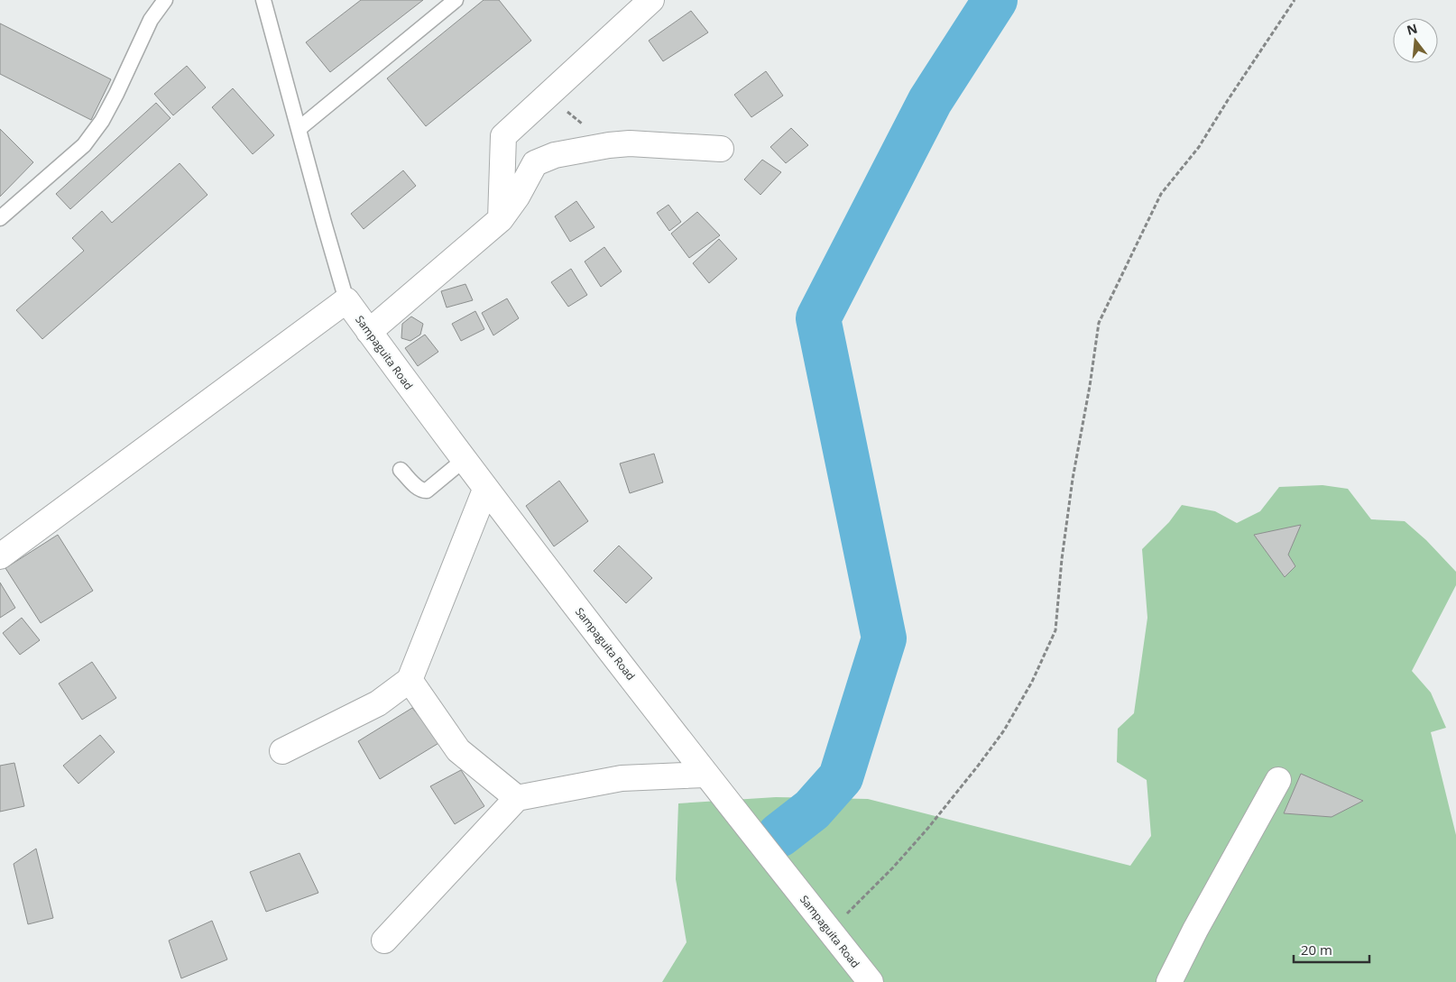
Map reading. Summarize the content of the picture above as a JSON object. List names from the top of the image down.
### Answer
{
  "streets": {
    "street": ["Sampaguita Road"]
  },
  "scale_bar": "20 m",
  "north": "top"
}
